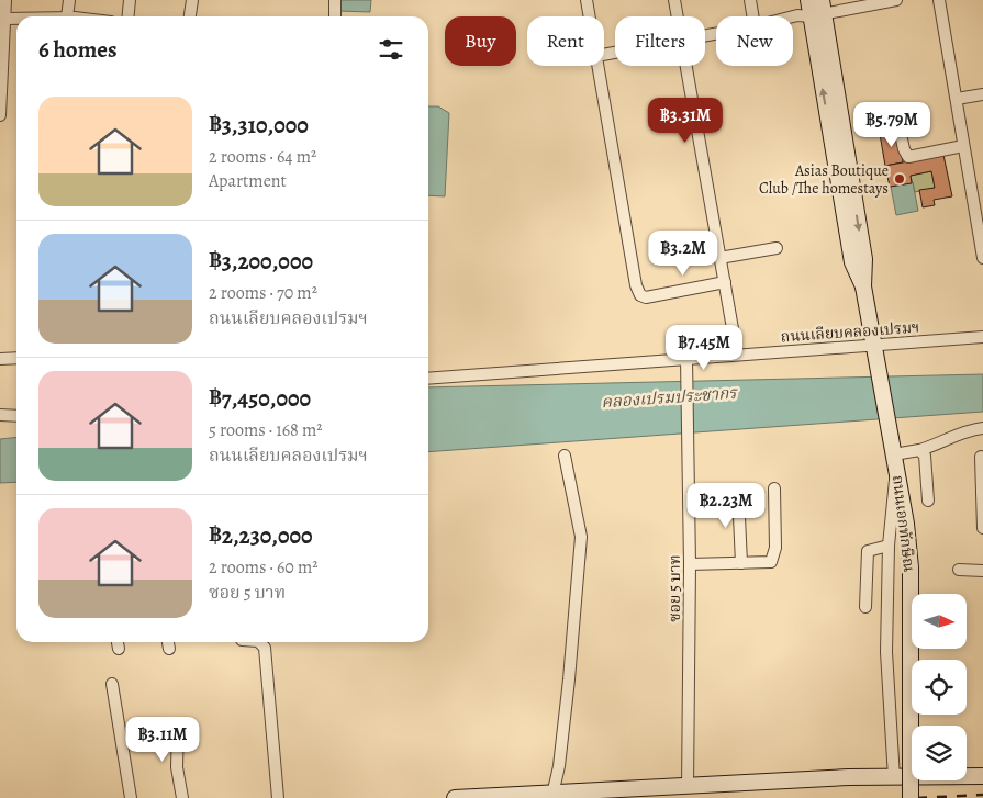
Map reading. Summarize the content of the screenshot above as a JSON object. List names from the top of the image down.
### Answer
{
  "streets": {
    "street": ["ถนนเลียบคลองเปรมฯ", "ถนนเอกทักษิณ", "ซอย 5 บาท"]
  },
  "crossings": [
    ["ถนนเลียบคลองเปรมฯ", "ถนนเอกทักษิณ"],
    ["ถนนเลียบคลองเปรมฯ", "ซอย 5 บาท"]
  ],
  "water": ["คลองเปรมประชากร"],
  "places": ["Asias Boutique Club /The homestays"],
  "north": "right",
  "page": {
    "chip": [
      "Buy",
      "Rent",
      "Filters",
      "New"
    ],
    "heading": "6 homes",
    "list": [
      {
        "name": "฿3,310,000",
        "note": "2 rooms · 64 m² · Apartment"
      },
      {
        "name": "฿3,200,000",
        "note": "2 rooms · 70 m² · ถนนเลียบคลองเปรมฯ"
      },
      {
        "name": "฿7,450,000",
        "note": "5 rooms · 168 m² · ถนนเลียบคลองเปรมฯ"
      },
      {
        "name": "฿2,230,000",
        "note": "2 rooms · 60 m² · ซอย 5 บาท"
      }
    ],
    "price": [
      "฿3.31M",
      "฿5.79M",
      "฿3.2M",
      "฿7.45M",
      "฿2.23M",
      "฿3.11M"
    ]
  }
}
